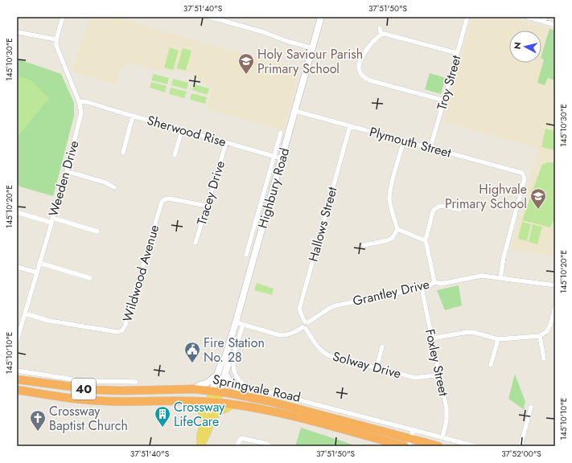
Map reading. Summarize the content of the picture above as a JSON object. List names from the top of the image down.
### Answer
{
  "streets": {
    "highway": ["Springvale Road", "40"],
    "main road": ["Highbury Road"],
    "street": [
      "Troy Street",
      "Sherwood Rise",
      "Plymouth Street",
      "Weeden Drive",
      "Tracey Drive",
      "Hallows Street",
      "Wildwood Avenue",
      "Grantley Drive",
      "Foxley Street",
      "Solway Drive"
    ]
  },
  "crossings": [
    ["Troy Street", "Plymouth Street"],
    ["Sherwood Rise", "Weeden Drive"],
    ["Sherwood Rise", "Highbury Road"],
    ["Sherwood Rise", "Tracey Drive"],
    ["Plymouth Street", "Highbury Road"],
    ["Plymouth Street", "Hallows Street"],
    ["Plymouth Street", "Grantley Drive"],
    ["Weeden Drive", "Wildwood Avenue"],
    ["Highbury Road", "Springvale Road"],
    ["Tracey Drive", "Wildwood Avenue"],
    ["Hallows Street", "Grantley Drive"],
    ["Grantley Drive", "Foxley Street"],
    ["Foxley Street", "Solway Drive"],
    ["Foxley Street", "Springvale Road"]
  ],
  "places": {
    "school or university": ["Holy Saviour Parish Primary School", "Highvale Primary School"],
    "public building": ["Fire Station No. 28"],
    "building": ["Crossway LifeCare"],
    "church": ["Crossway Baptist Church"]
  },
  "north": "left",
  "coordinates": [
    "37°51'40\"S",
    "37°51'50\"S",
    "145°10'30\"E",
    "145°10'20\"E",
    "145°10'10\"E",
    "37°52'00\"S"
  ]
}
